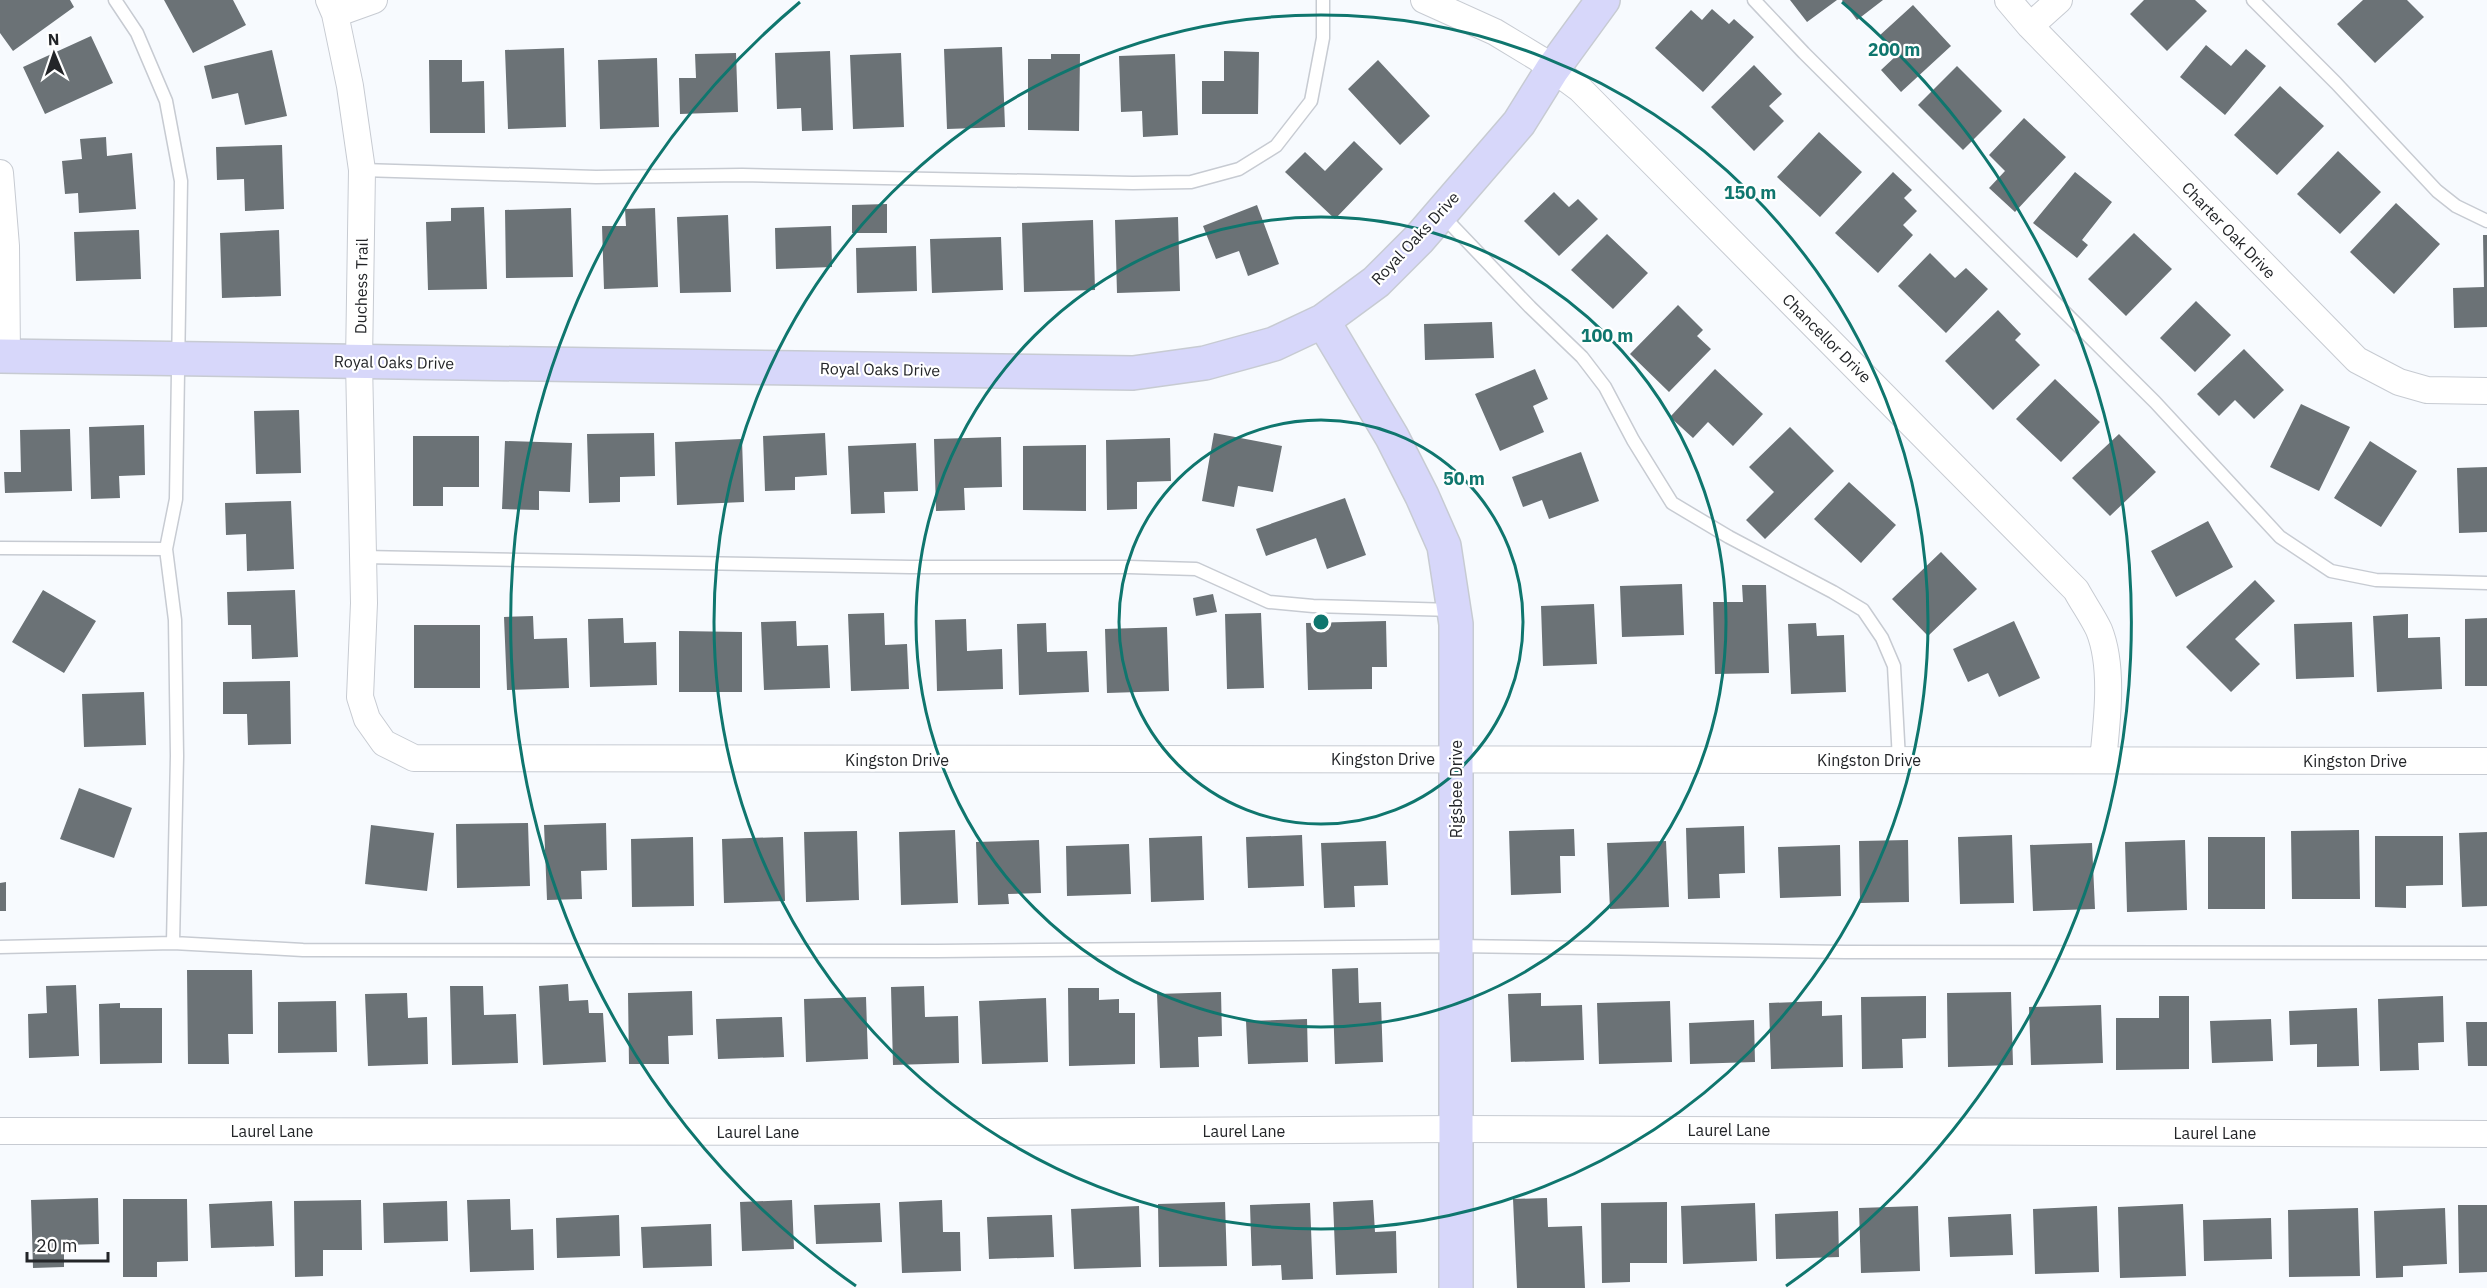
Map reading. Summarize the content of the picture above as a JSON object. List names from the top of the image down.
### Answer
{
  "streets": {
    "street": [
      "Charter Oak Drive",
      "Royal Oaks Drive",
      "Duchess Trail",
      "Chancellor Drive",
      "Kingston Drive",
      "Rigsbee Drive",
      "Laurel Lane"
    ]
  },
  "crossings": [
    ["Royal Oaks Drive", "Duchess Trail"],
    ["Royal Oaks Drive", "Chancellor Drive"],
    ["Royal Oaks Drive", "Rigsbee Drive"],
    ["Duchess Trail", "Kingston Drive"],
    ["Chancellor Drive", "Kingston Drive"],
    ["Kingston Drive", "Rigsbee Drive"],
    ["Rigsbee Drive", "Laurel Lane"]
  ],
  "scale_bar": "20 m",
  "north": "top",
  "rings": [
    "200 m",
    "150 m",
    "100 m",
    "50 m"
  ]
}
